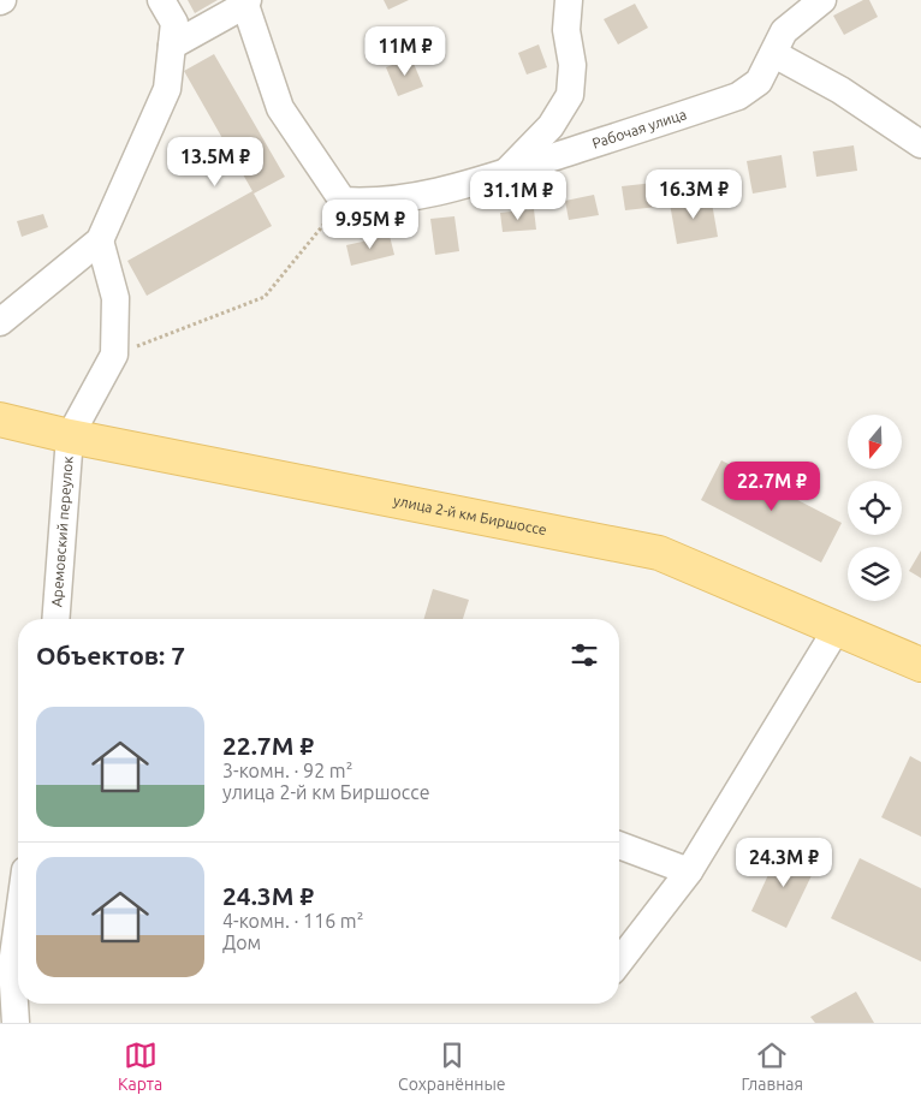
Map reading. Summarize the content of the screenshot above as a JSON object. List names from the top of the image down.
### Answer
{
  "streets": {
    "main road": ["улица 2-й км Биршоссе"],
    "street": ["Рабочая улица", "Аремовский переулок"]
  },
  "crossings": [
    ["улица 2-й км Биршоссе", "Аремовский переулок"]
  ],
  "north": "bottom",
  "page": {
    "price": [
      "11M ₽",
      "13.5M ₽",
      "16.3M ₽",
      "31.1M ₽",
      "9.95M ₽",
      "22.7M ₽",
      "24.3M ₽"
    ],
    "heading": "Объектов: 7",
    "list": [
      {
        "name": "22.7M ₽",
        "note": "3-комн. · 92 m² · улица 2-й км Биршоссе"
      },
      {
        "name": "24.3M ₽",
        "note": "4-комн. · 116 m² · Дом"
      }
    ],
    "tabs": ["Карта", "Сохранённые", "Главная"]
  }
}
